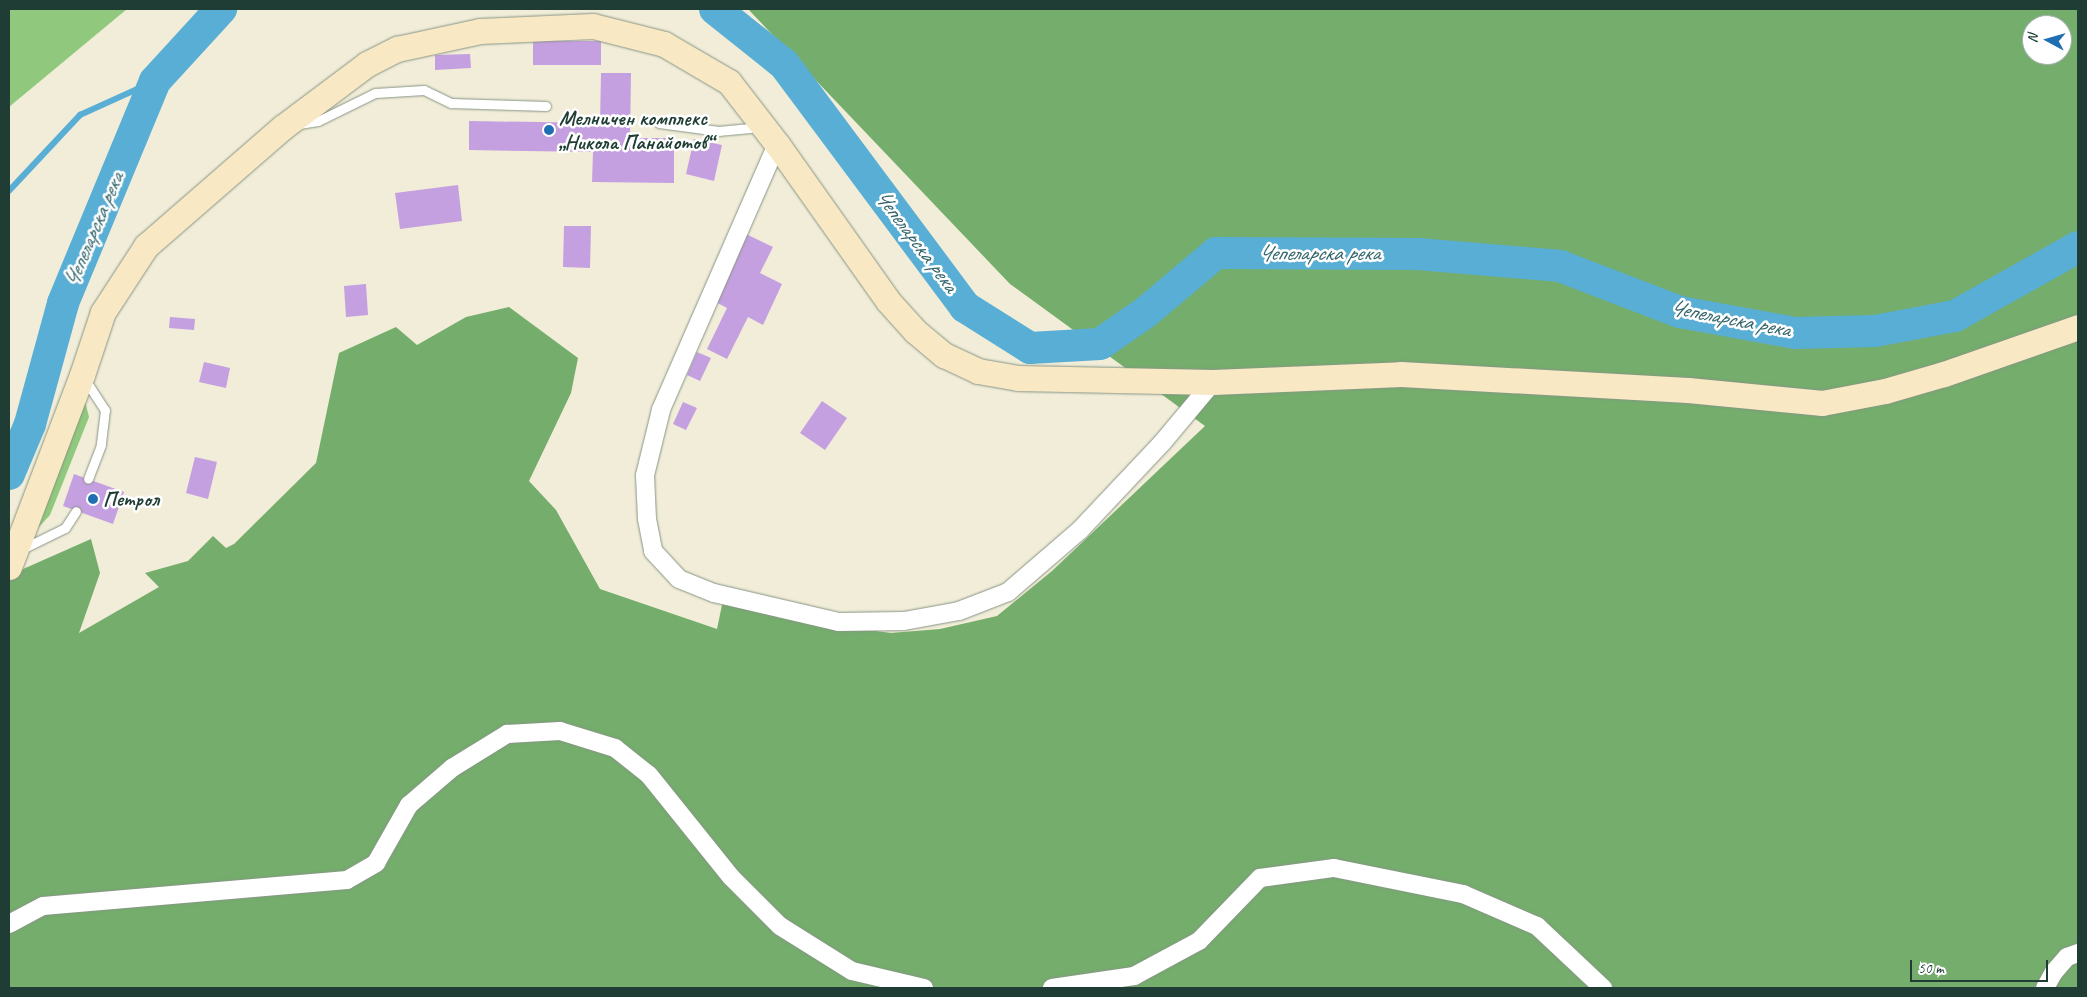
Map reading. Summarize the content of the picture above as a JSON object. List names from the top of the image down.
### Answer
{
  "water": ["Чепеларска река"],
  "places": ["Мелничен комплекс „Никола Панайотов“", "Петрол"],
  "scale_bar": "50 m",
  "north": "left"
}
